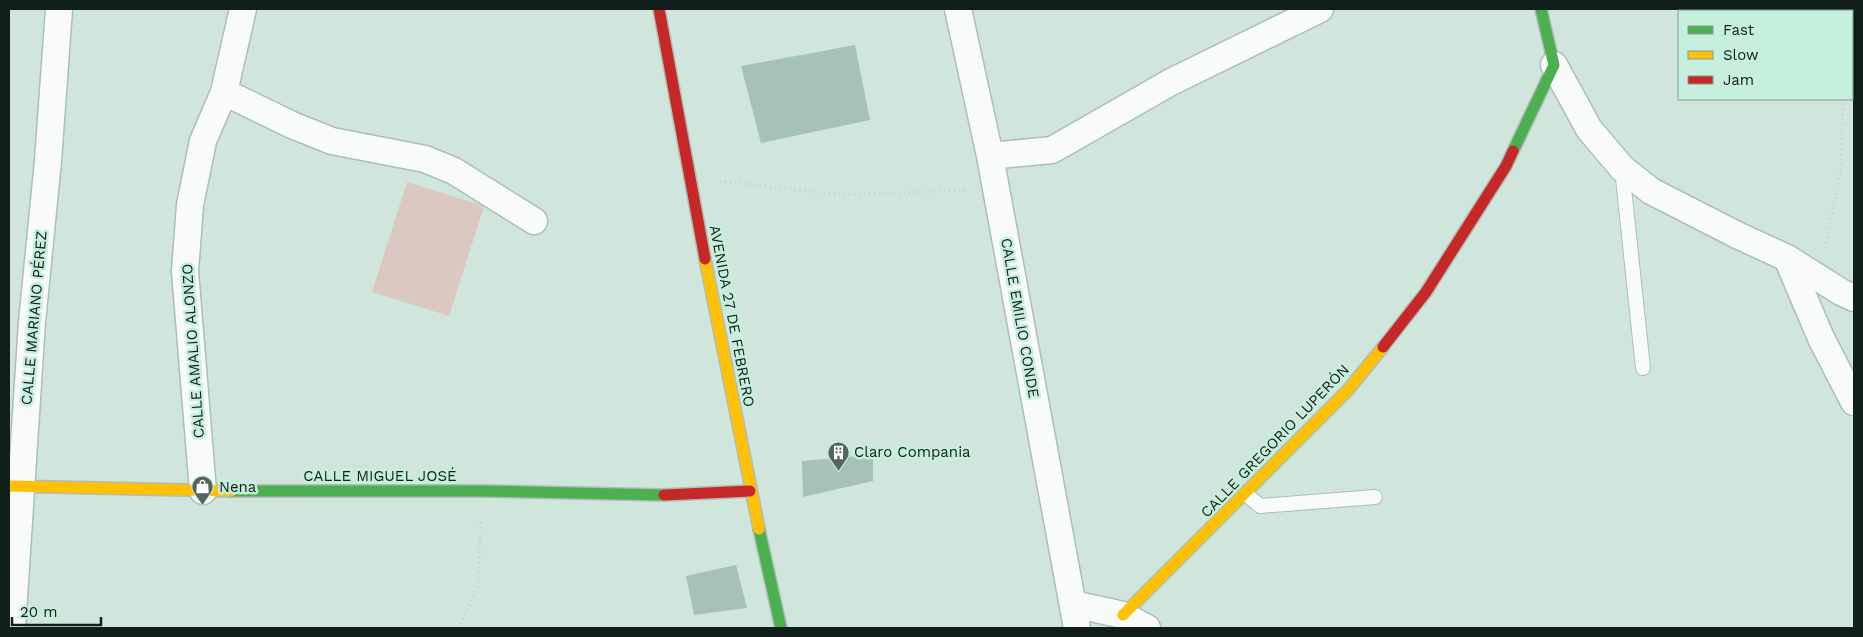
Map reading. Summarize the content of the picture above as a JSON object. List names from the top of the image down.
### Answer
{
  "streets": {
    "street": [
      "AVENIDA 27 DE FEBRERO",
      "CALLE MARIANO PÉREZ",
      "CALLE EMILIO CONDE",
      "CALLE AMALIO ALONZO",
      "CALLE GREGORIO LUPERÓN",
      "CALLE MIGUEL JOSÉ"
    ]
  },
  "crossings": [
    ["AVENIDA 27 DE FEBRERO", "CALLE MIGUEL JOSÉ"],
    ["CALLE MARIANO PÉREZ", "CALLE MIGUEL JOSÉ"],
    ["CALLE AMALIO ALONZO", "CALLE MIGUEL JOSÉ"]
  ],
  "places": {
    "building": ["Claro Compania"],
    "shop": ["Nena"]
  },
  "legend": ["Fast", "Slow", "Jam"],
  "scale_bar": "20 m"
}
